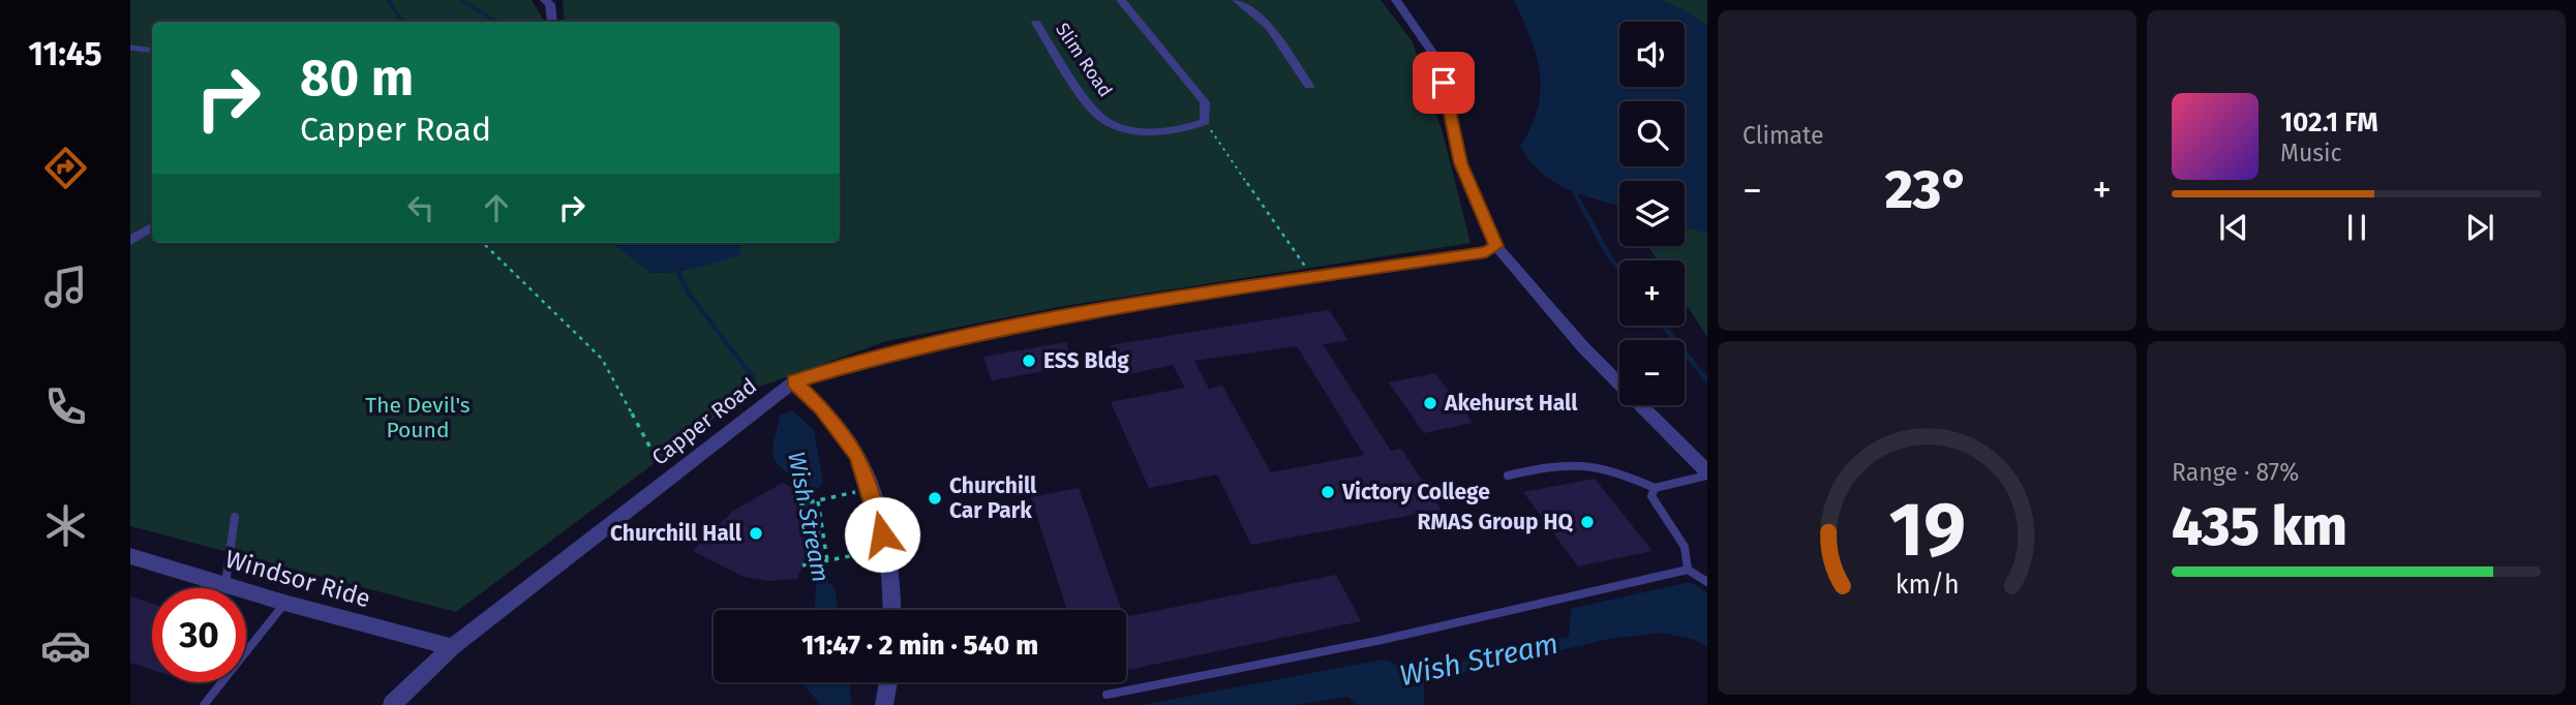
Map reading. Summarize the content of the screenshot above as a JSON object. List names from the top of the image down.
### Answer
{
  "streets": {
    "street": ["Slim Road", "Capper Road", "Windsor Ride"]
  },
  "crossings": [
    ["Capper Road", "Windsor Ride"]
  ],
  "water": ["Wish Stream"],
  "parks": ["The Devil's Pound"],
  "places": [
    "ESS Bldg",
    "Akehurst Hall",
    "Victory College",
    "Churchill Car Park",
    "RMAS Group HQ",
    "Churchill Hall"
  ],
  "page": {
    "tabs": "11:45",
    "tile": [
      "Climate",
      ["Range · 87%", "435 km"]
    ],
    "map_buttons": ["+", "−"],
    "turn": ["80 m", "Capper Road"],
    "song": ["102.1 FM", "Music"],
    "heat": ["−", "23°", "+"],
    "limit": "30",
    "trip": "11:47 · 2 min · 540 m",
    "gauge": ["19", "km/h"]
  }
}
